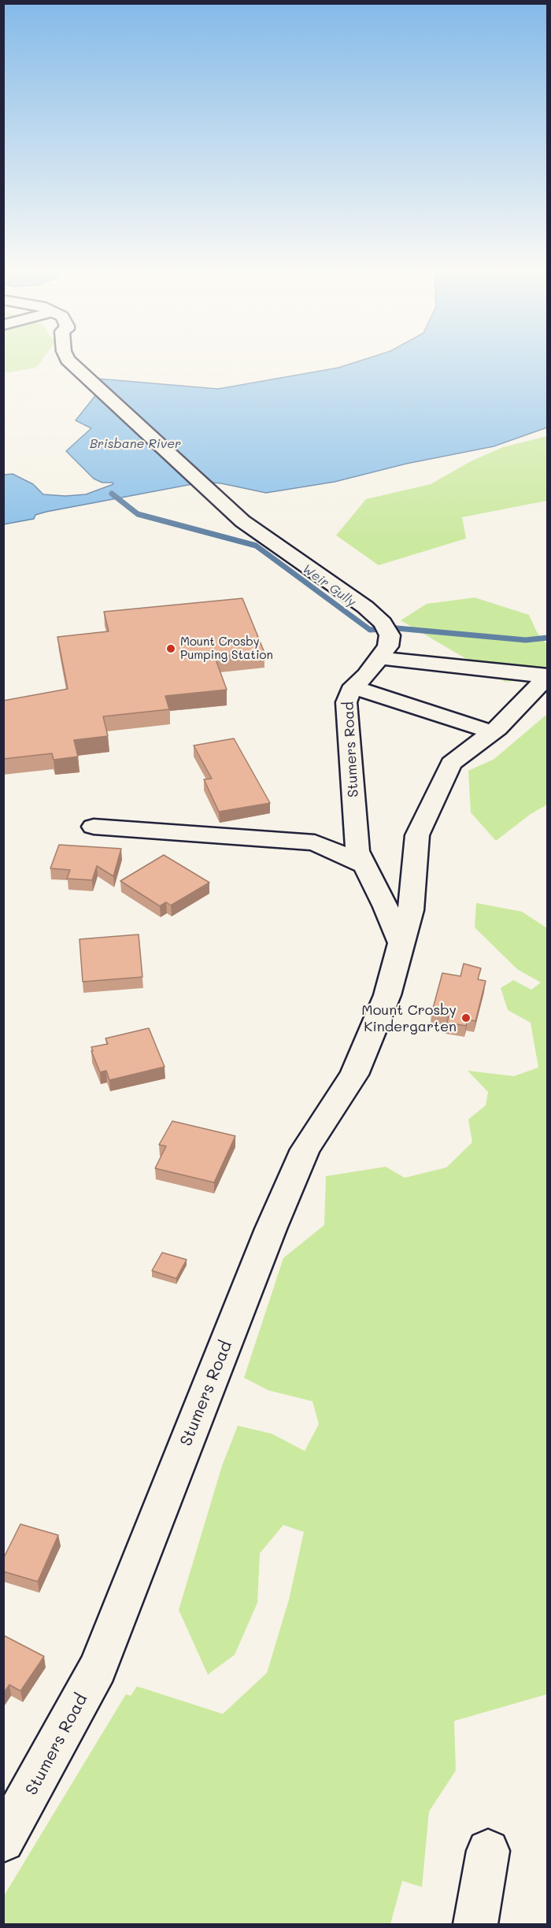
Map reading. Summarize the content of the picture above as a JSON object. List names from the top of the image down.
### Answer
{
  "streets": {
    "street": ["Stumers Road"]
  },
  "water": ["Brisbane River", "Weir Gully"],
  "places": ["Mount Crosby Pumping Station", "Mount Crosby Kindergarten"]
}
